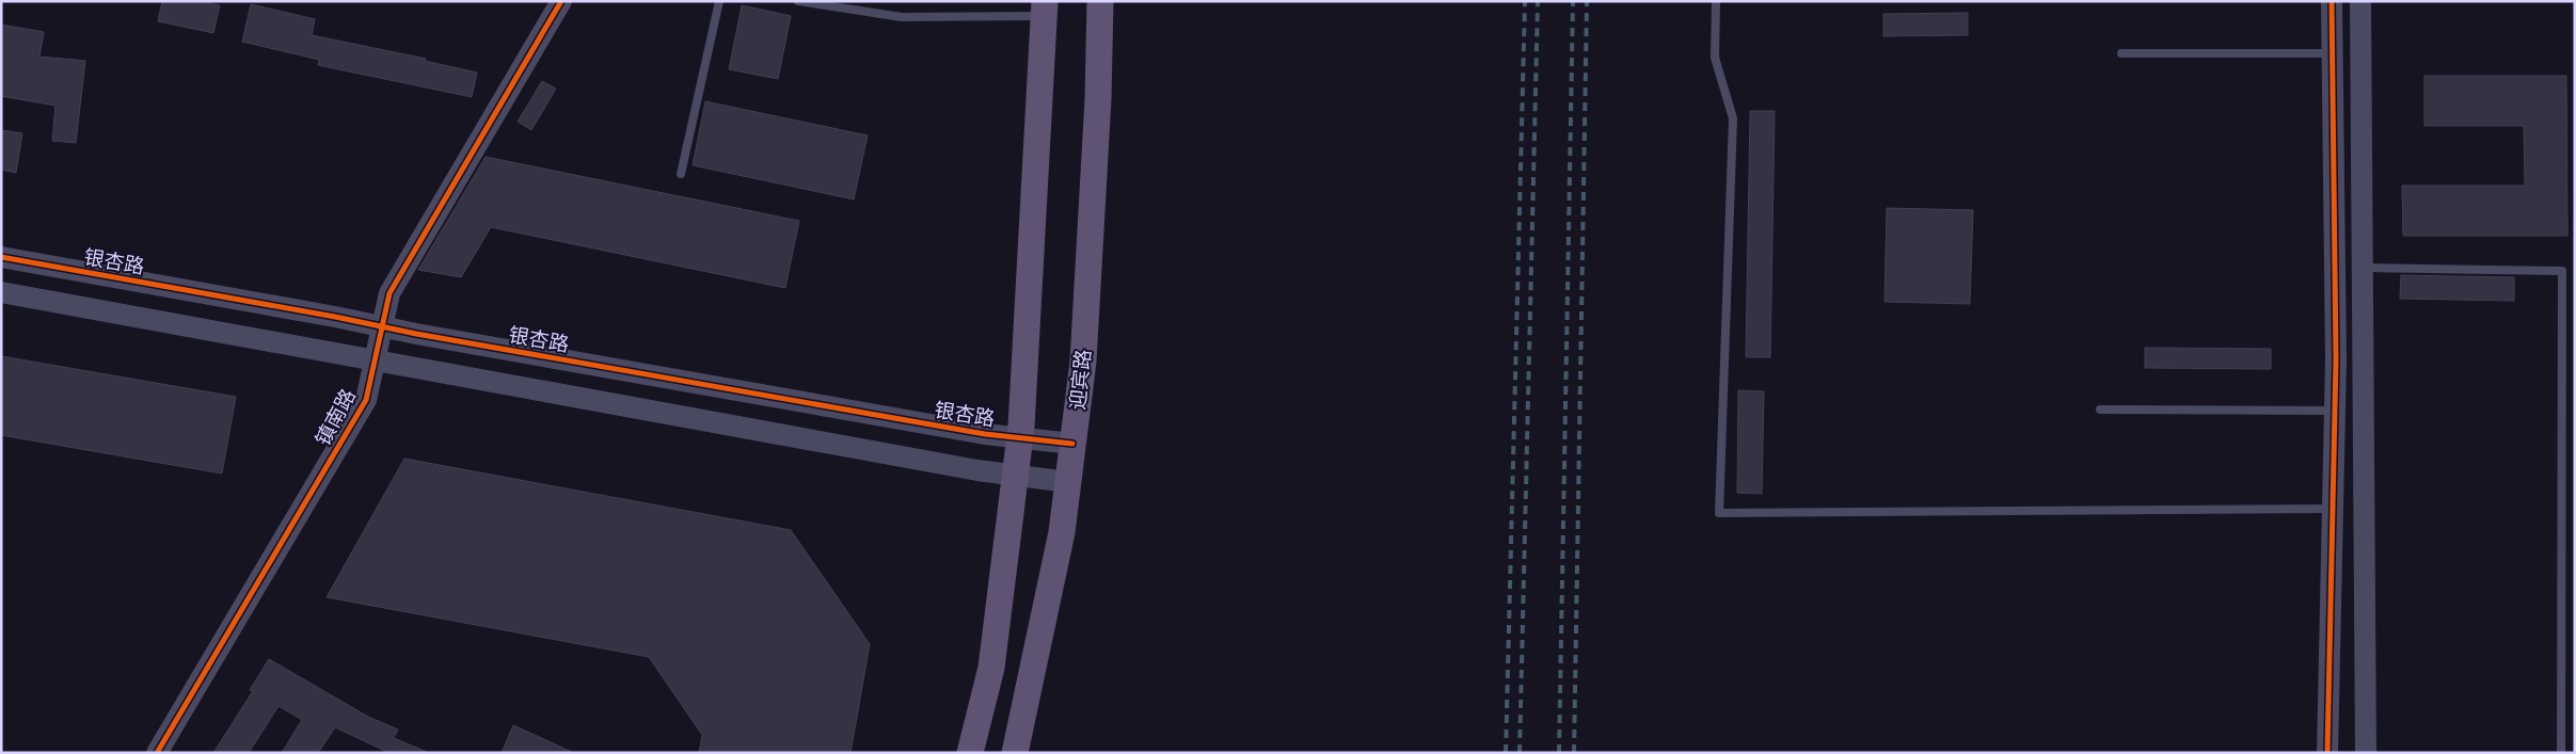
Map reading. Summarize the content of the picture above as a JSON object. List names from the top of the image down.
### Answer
{
  "streets": {
    "main road": ["迎宾路"],
    "street": ["银杏路", "镇南路"]
  },
  "crossings": [
    ["银杏路", "迎宾路"],
    ["银杏路", "镇南路"]
  ]
}
